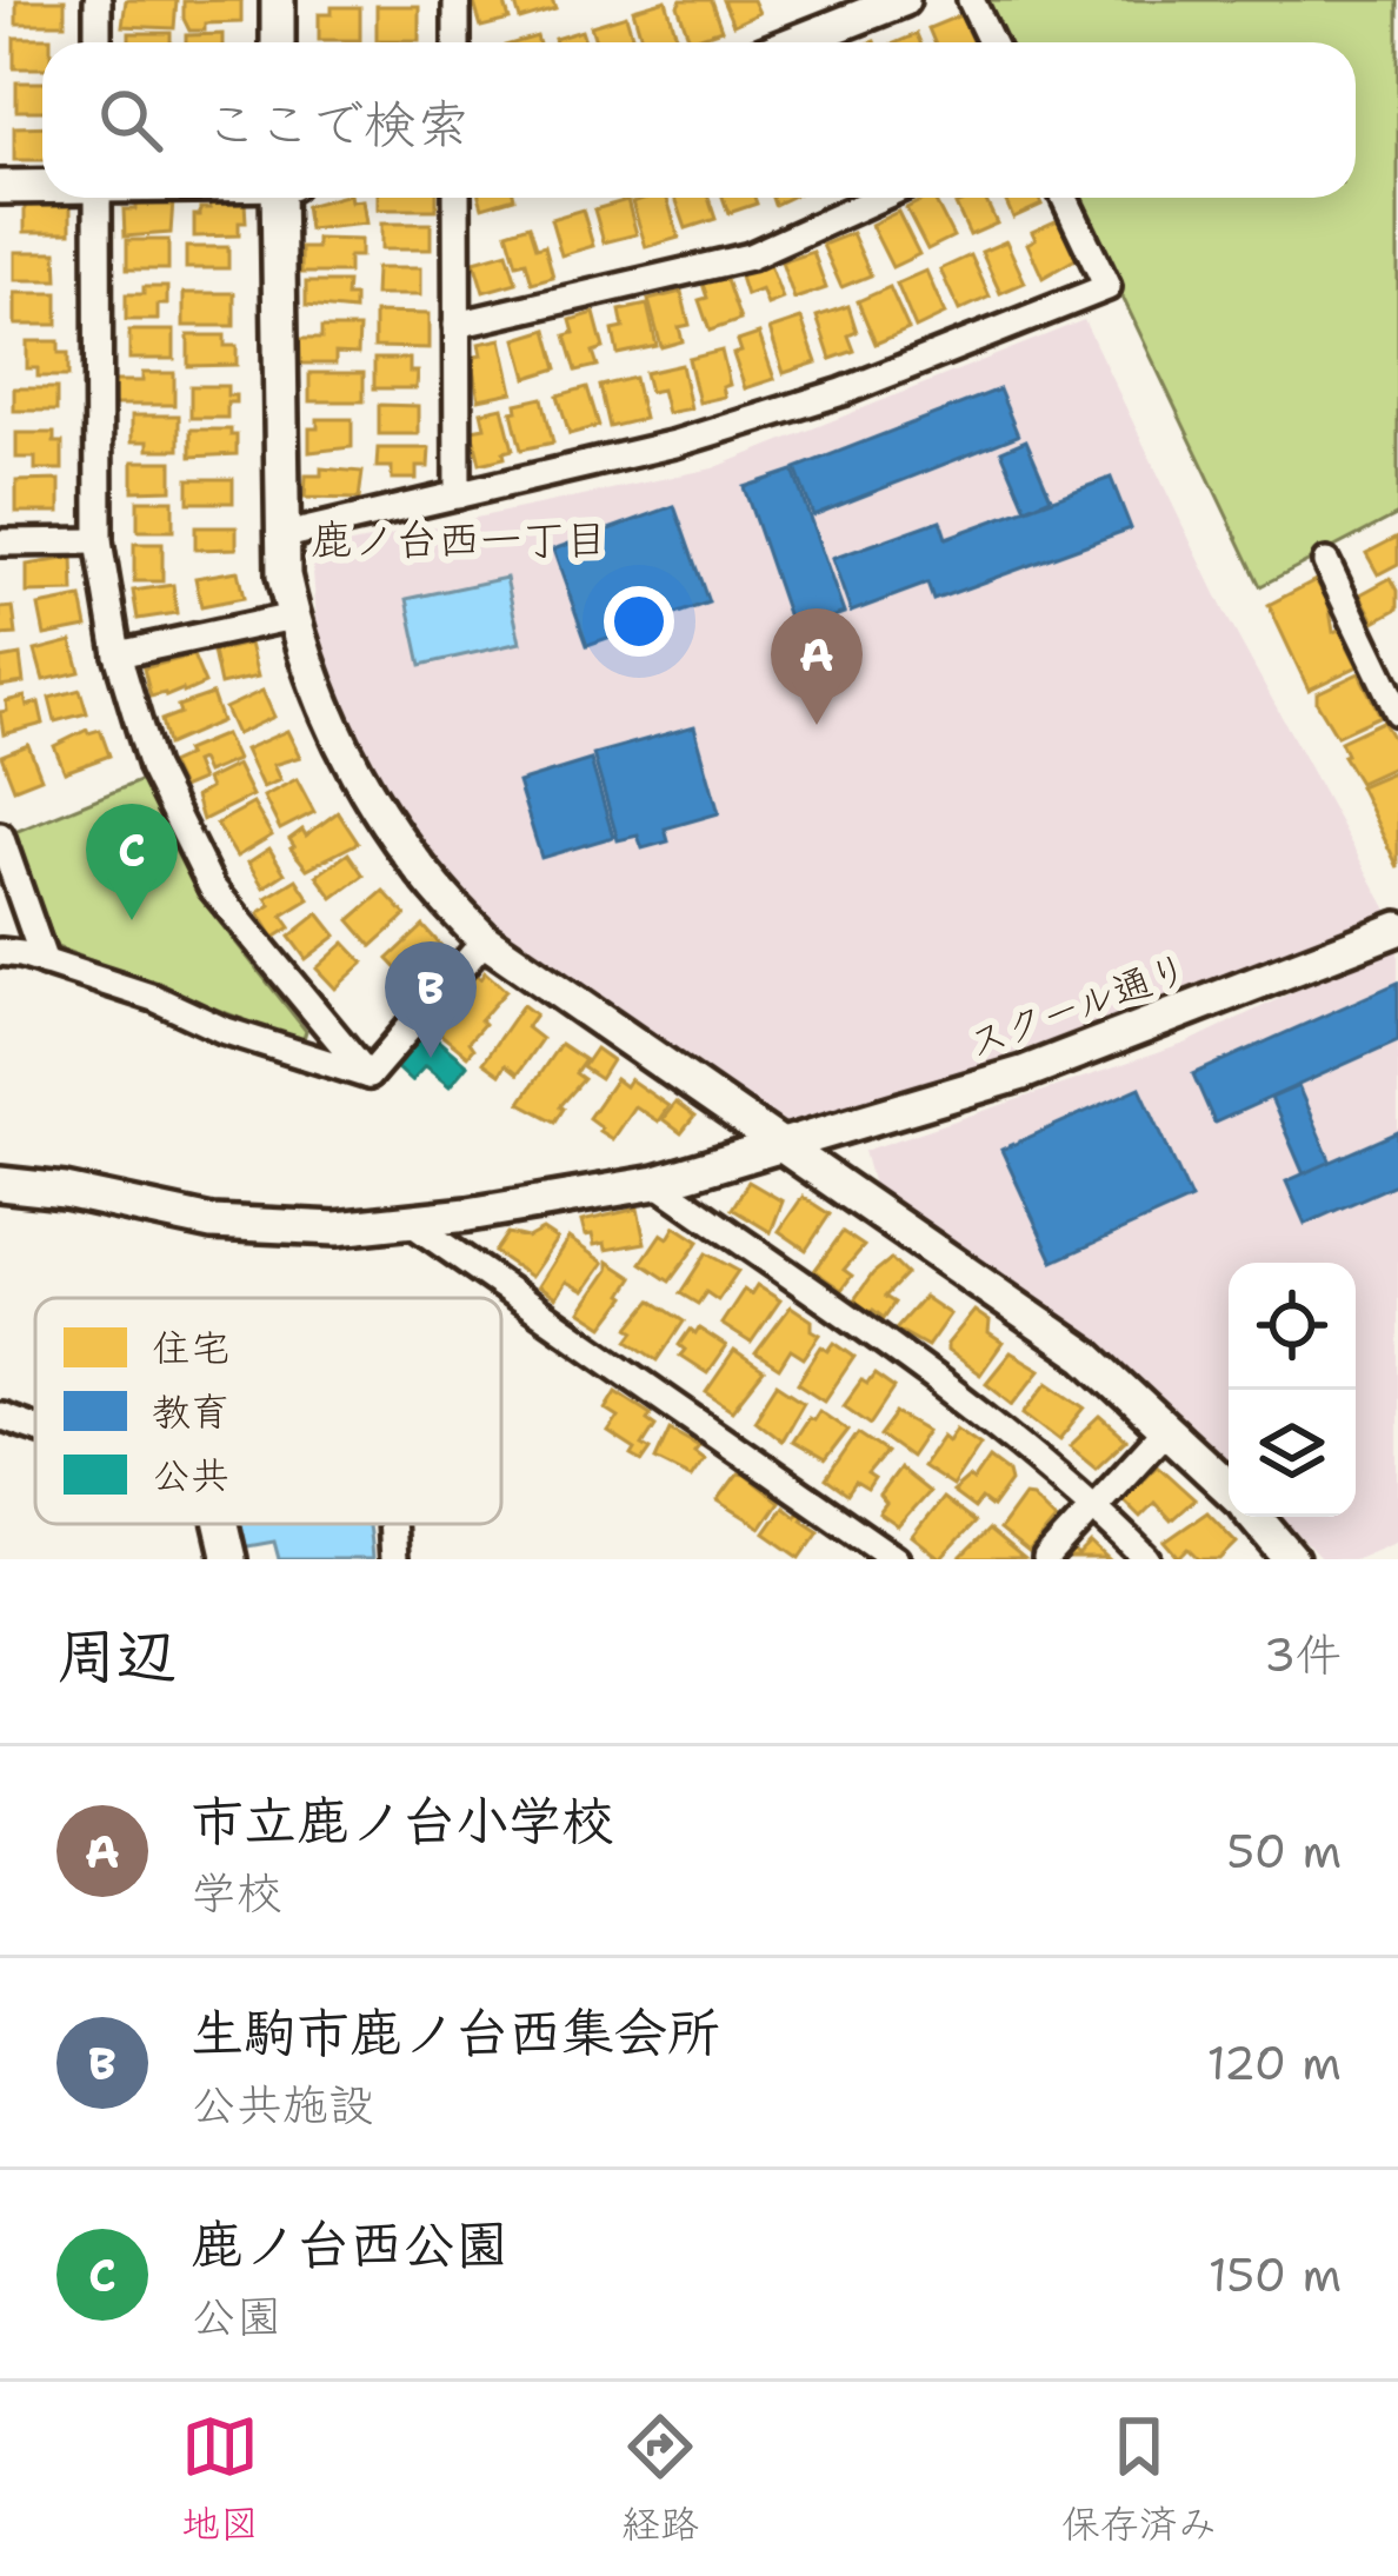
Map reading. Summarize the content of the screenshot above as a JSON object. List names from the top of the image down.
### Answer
{
  "streets": {
    "street": ["スクール通り"]
  },
  "districts": ["鹿ノ台西一丁目"],
  "legend": ["住宅", "教育", "公共"],
  "page": {
    "search": "ここで検索",
    "pins": ["A", "C", "B"],
    "heading": ["周辺", "3件"],
    "list": [
      {
        "mark": "A",
        "name": "市立鹿ノ台小学校",
        "note": "学校",
        "value": "50 m"
      },
      {
        "mark": "B",
        "name": "生駒市鹿ノ台西集会所",
        "note": "公共施設",
        "value": "120 m"
      },
      {
        "mark": "C",
        "name": "鹿ノ台西公園",
        "note": "公園",
        "value": "150 m"
      }
    ],
    "nav": ["地図", "経路", "保存済み"]
  }
}
